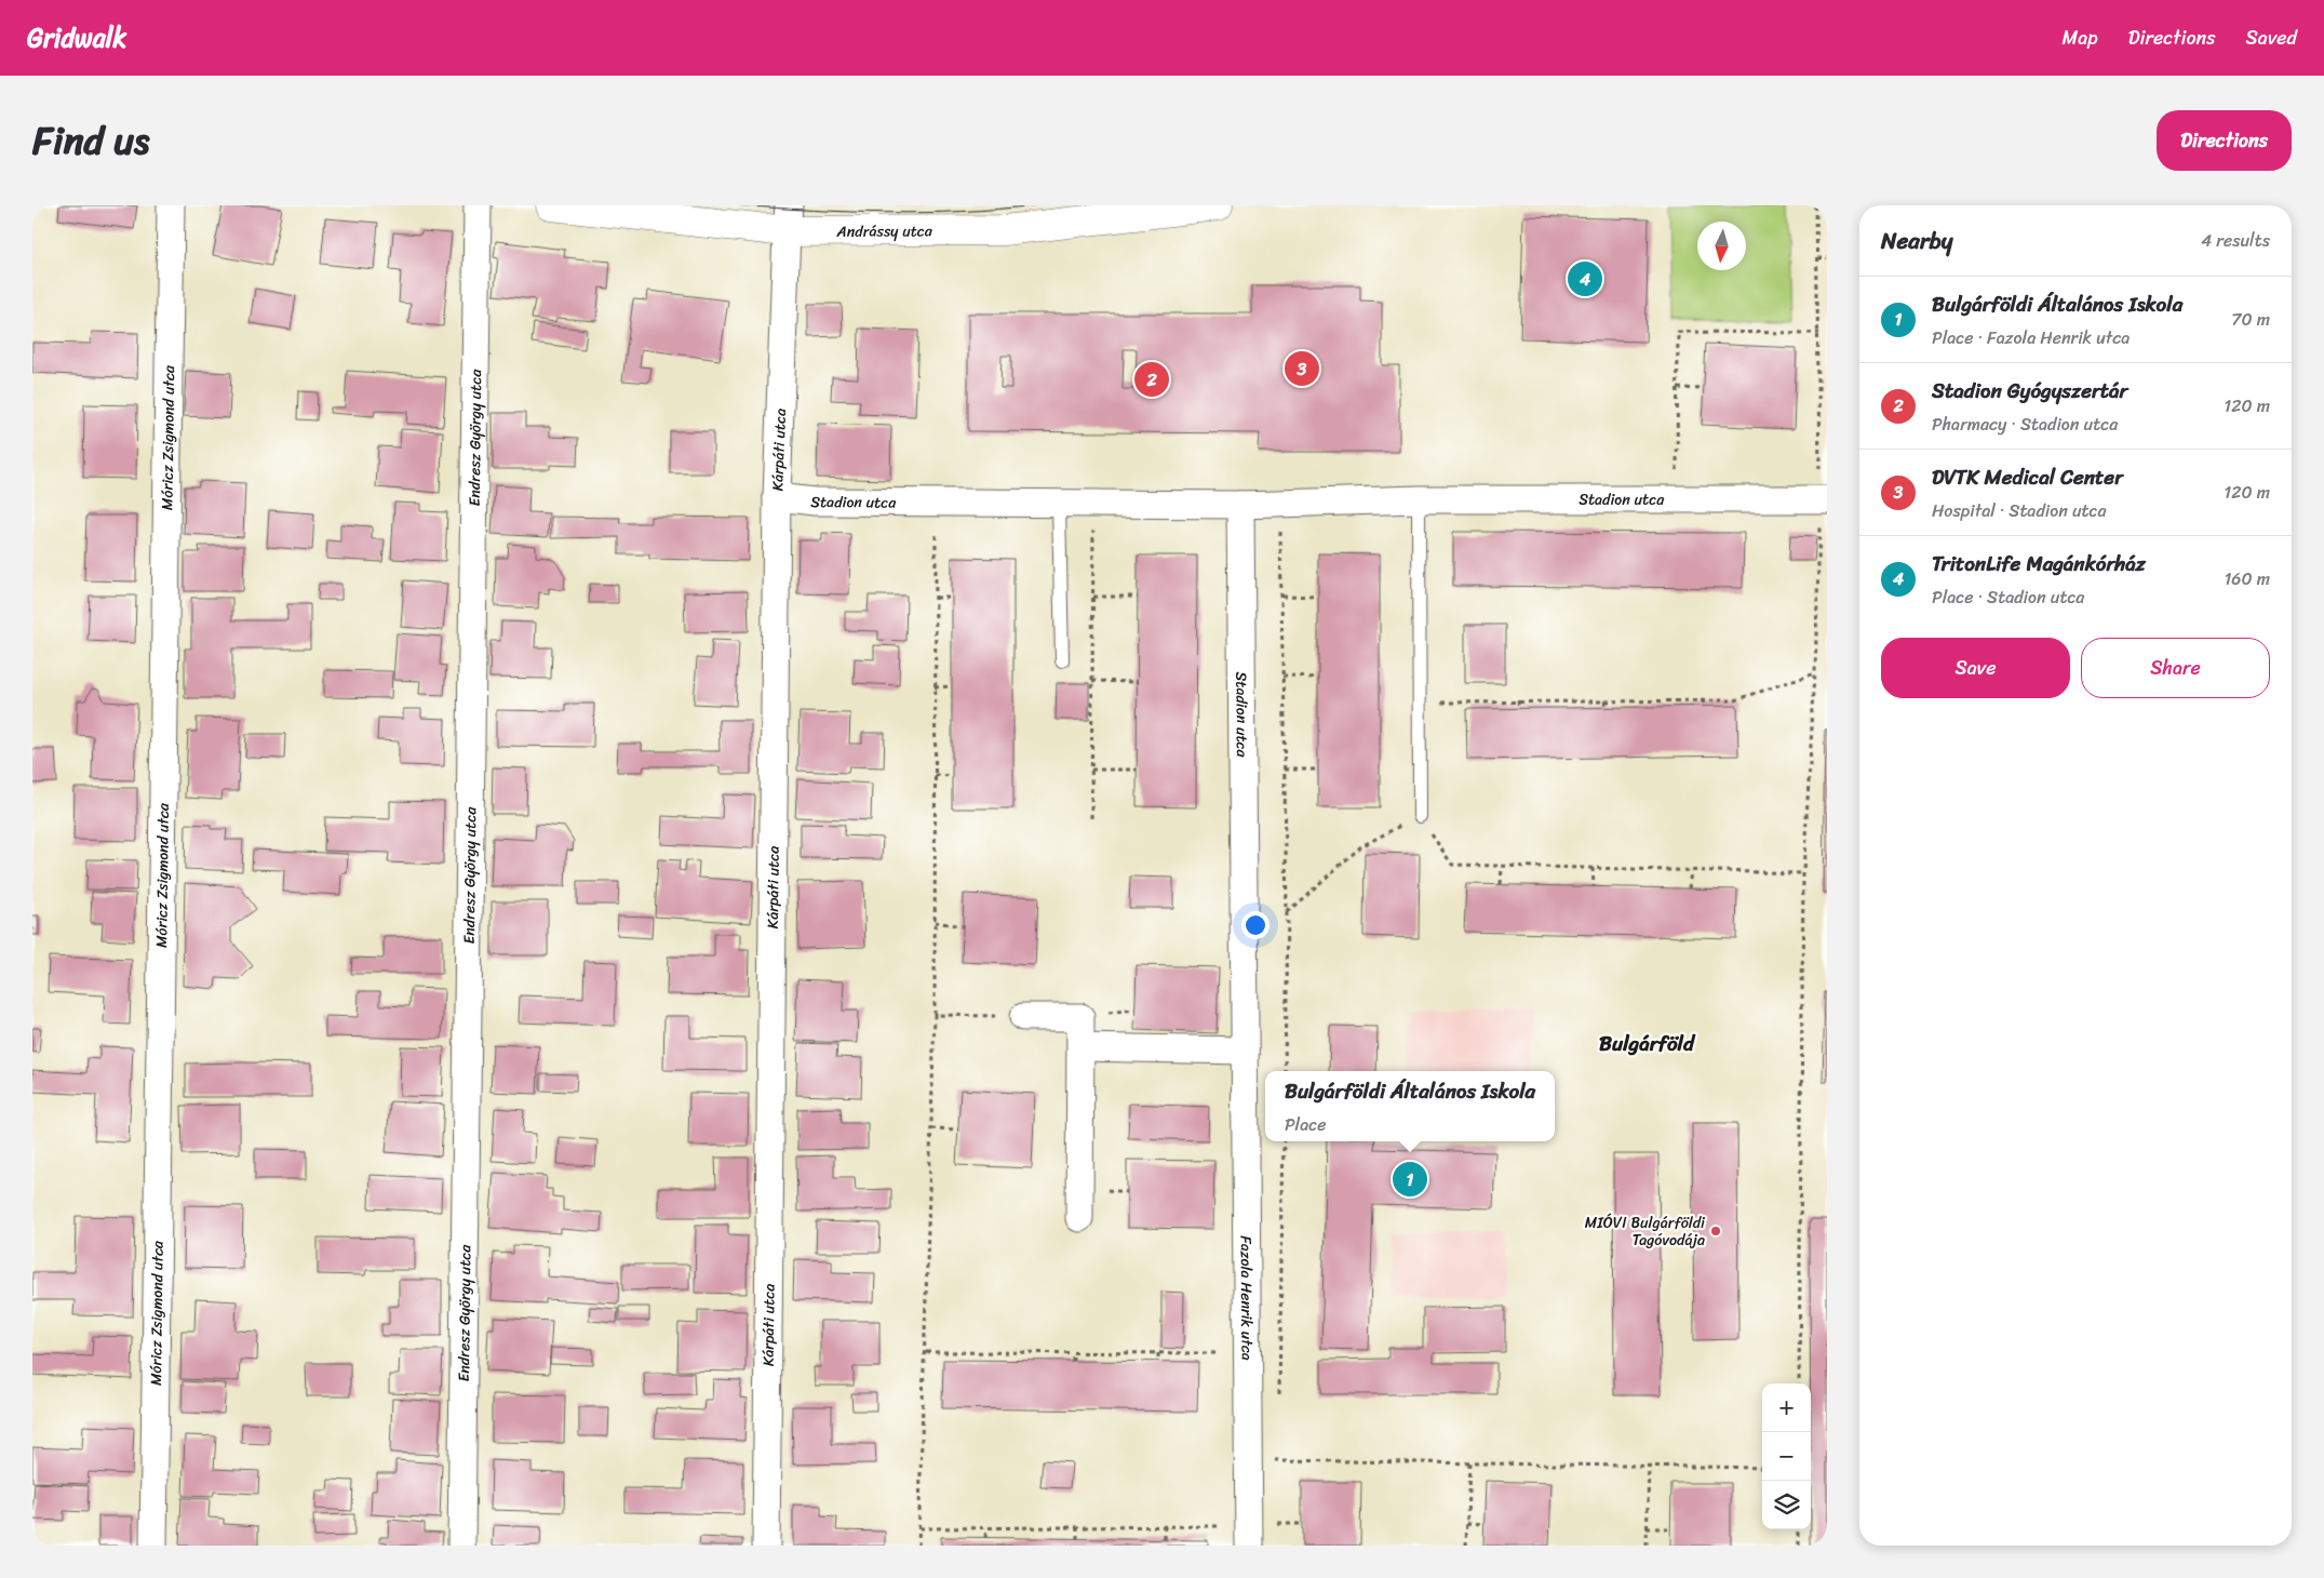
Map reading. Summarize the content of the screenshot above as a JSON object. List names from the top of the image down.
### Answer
{
  "streets": {
    "main road": ["Andrássy utca"],
    "street": [
      "Móricz Zsigmond utca",
      "Endresz György utca",
      "Kárpáti utca",
      "Stadion utca",
      "Fazola Henrik utca"
    ]
  },
  "crossings": [
    ["Andrássy utca", "Kárpáti utca"],
    ["Kárpáti utca", "Stadion utca"],
    ["Stadion utca", "Fazola Henrik utca"]
  ],
  "districts": ["Bulgárföld"],
  "places": ["MIÓVI Bulgárföldi Tagóvodája"],
  "north": "bottom",
  "page": {
    "header": "Gridwalk",
    "nav": ["Map", "Directions", "Saved"],
    "title": "Find us",
    "buttons": [
      "Directions",
      ["Save", "Share"]
    ],
    "heading": ["Nearby", "4 results"],
    "pins": [
      "4",
      "3",
      "2",
      "1"
    ],
    "list": [
      {
        "mark": "1",
        "name": "Bulgárföldi Általános Iskola",
        "note": "Place · Fazola Henrik utca",
        "value": "70 m"
      },
      {
        "mark": "2",
        "name": "Stadion Gyógyszertár",
        "note": "Pharmacy · Stadion utca",
        "value": "120 m"
      },
      {
        "mark": "3",
        "name": "DVTK Medical Center",
        "note": "Hospital · Stadion utca",
        "value": "120 m"
      },
      {
        "mark": "4",
        "name": "TritonLife Magánkórház",
        "note": "Place · Stadion utca",
        "value": "160 m"
      }
    ],
    "popup": ["Bulgárföldi Általános Iskola", "Place"],
    "map_buttons": ["+", "−"]
  }
}
